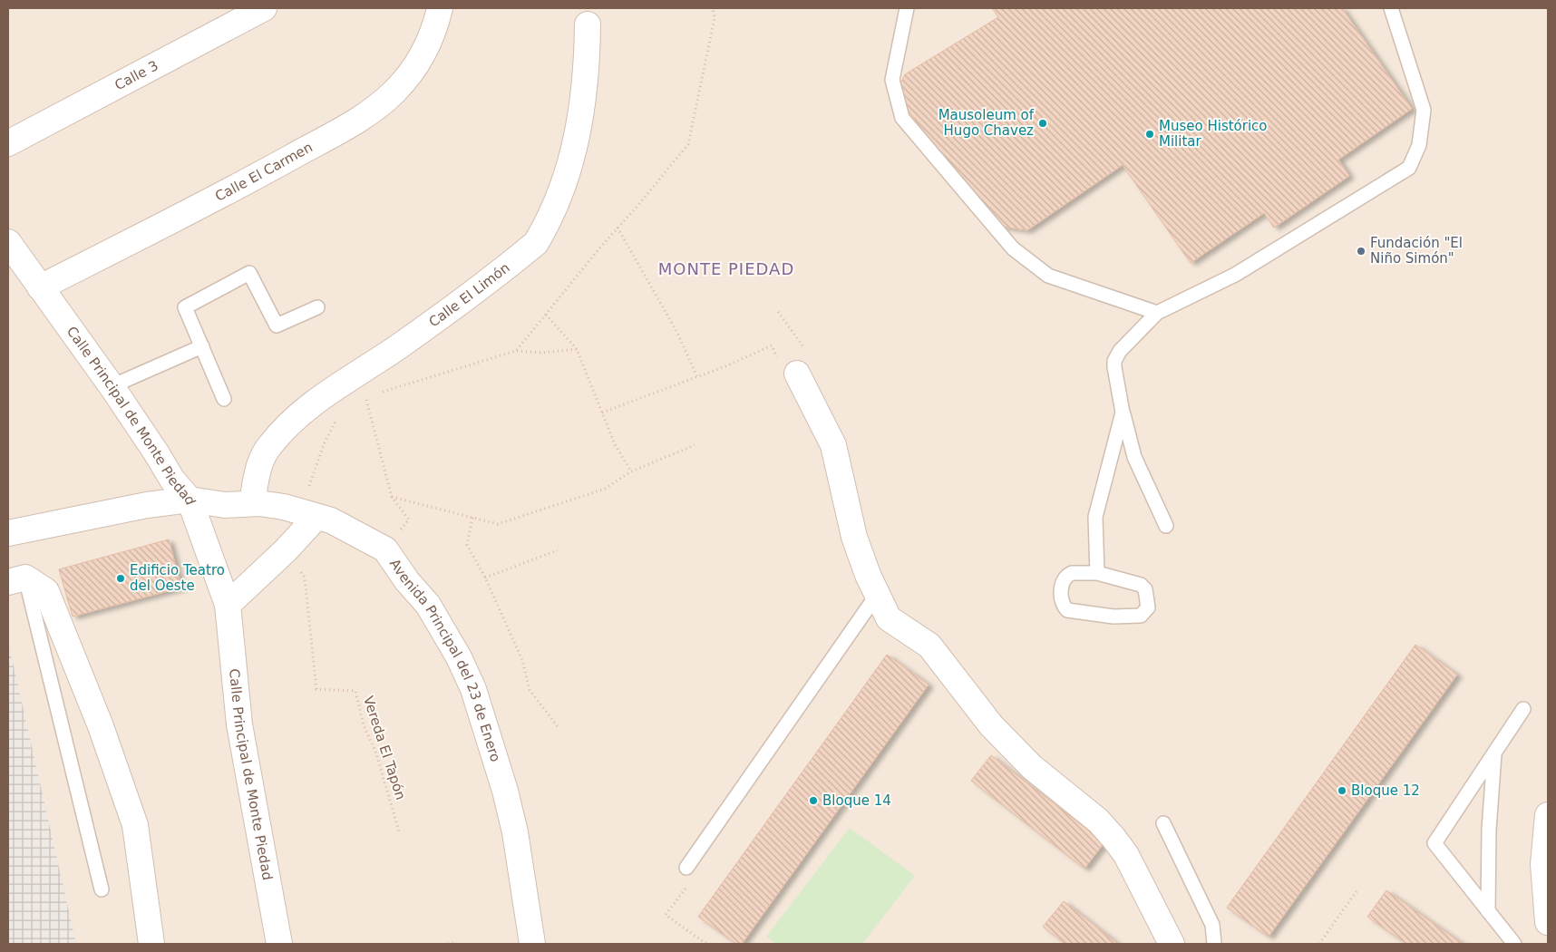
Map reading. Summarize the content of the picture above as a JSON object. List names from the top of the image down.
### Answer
{
  "streets": {
    "street": [
      "Calle 3",
      "Calle El Carmen",
      "Calle El Limón",
      "Calle Principal de Monte Piedad",
      "Avenida Principal del 23 de Enero"
    ],
    "path": ["Vereda El Tapón"]
  },
  "crossings": [
    ["Calle El Carmen", "Calle Principal de Monte Piedad"],
    ["Calle El Limón", "Avenida Principal del 23 de Enero"],
    ["Calle Principal de Monte Piedad", "Avenida Principal del 23 de Enero"]
  ],
  "districts": ["MONTE PIEDAD"],
  "places": [
    "Mausoleum of Hugo Chavez",
    "Museo Histórico Militar",
    "Fundación \"El Niño Simón\"",
    "Edificio Teatro del Oeste",
    "Bloque 12",
    "Bloque 14"
  ]
}
